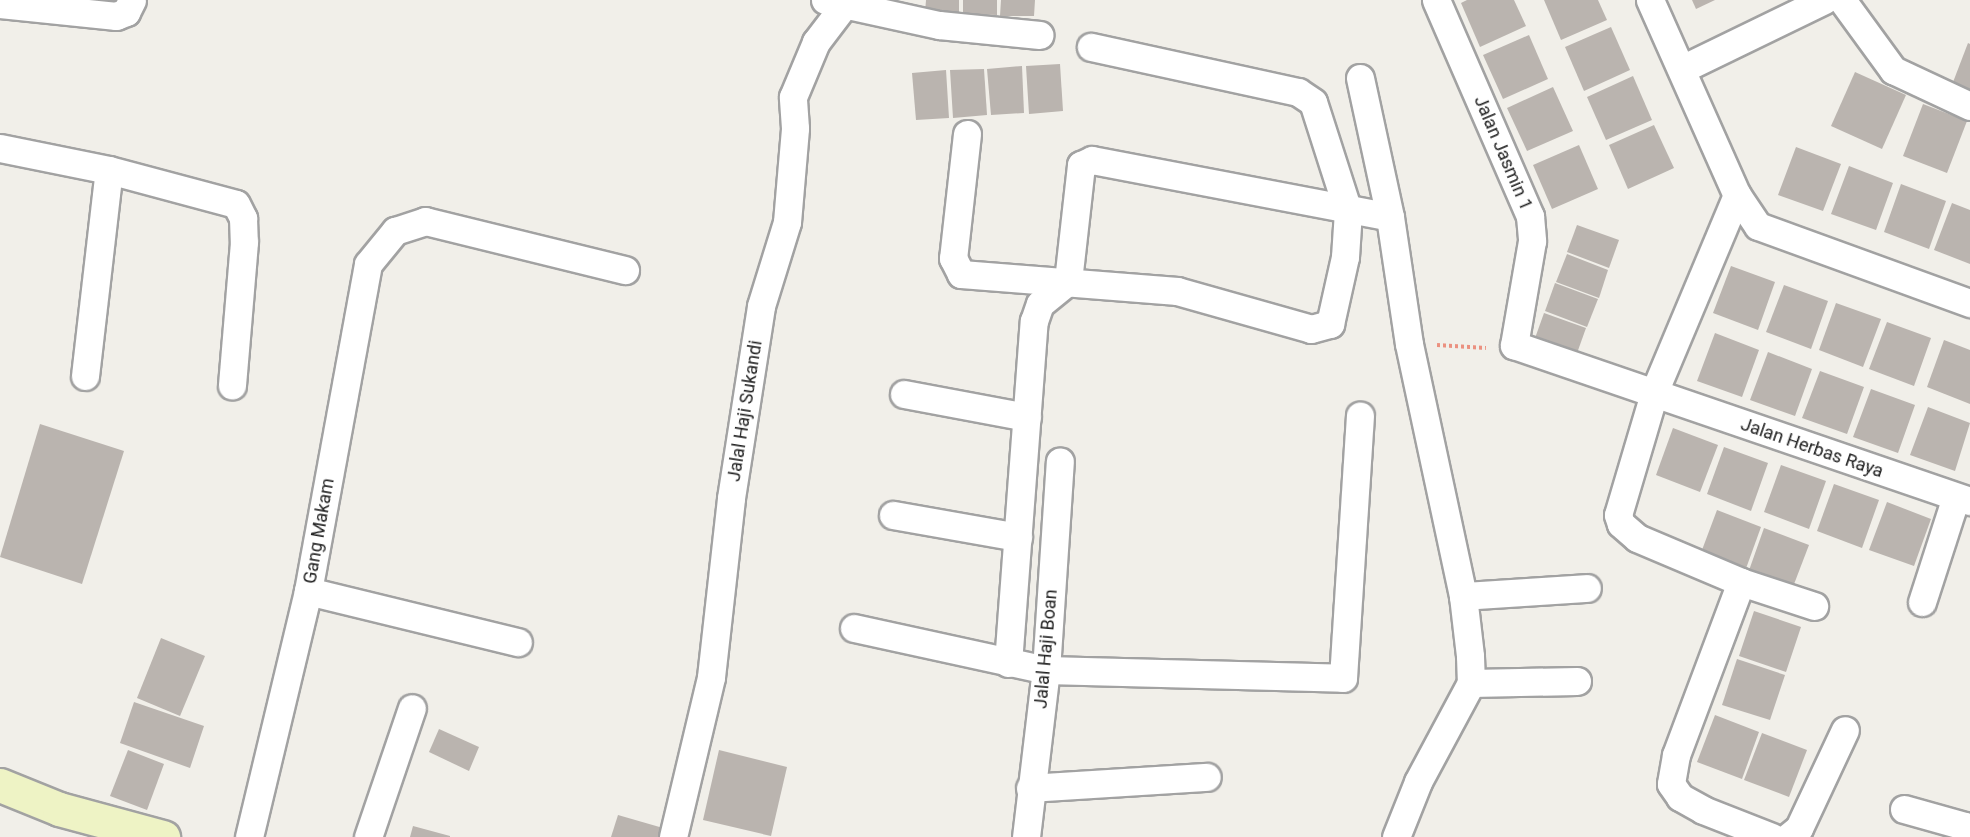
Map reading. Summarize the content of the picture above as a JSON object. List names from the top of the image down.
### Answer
{
  "streets": {
    "street": [
      "Jalan Jasmin 1",
      "Jalal Haji Sukandi",
      "Jalan Herbas Raya",
      "Gang Makam",
      "Jalal Haji Boan"
    ]
  }
}
